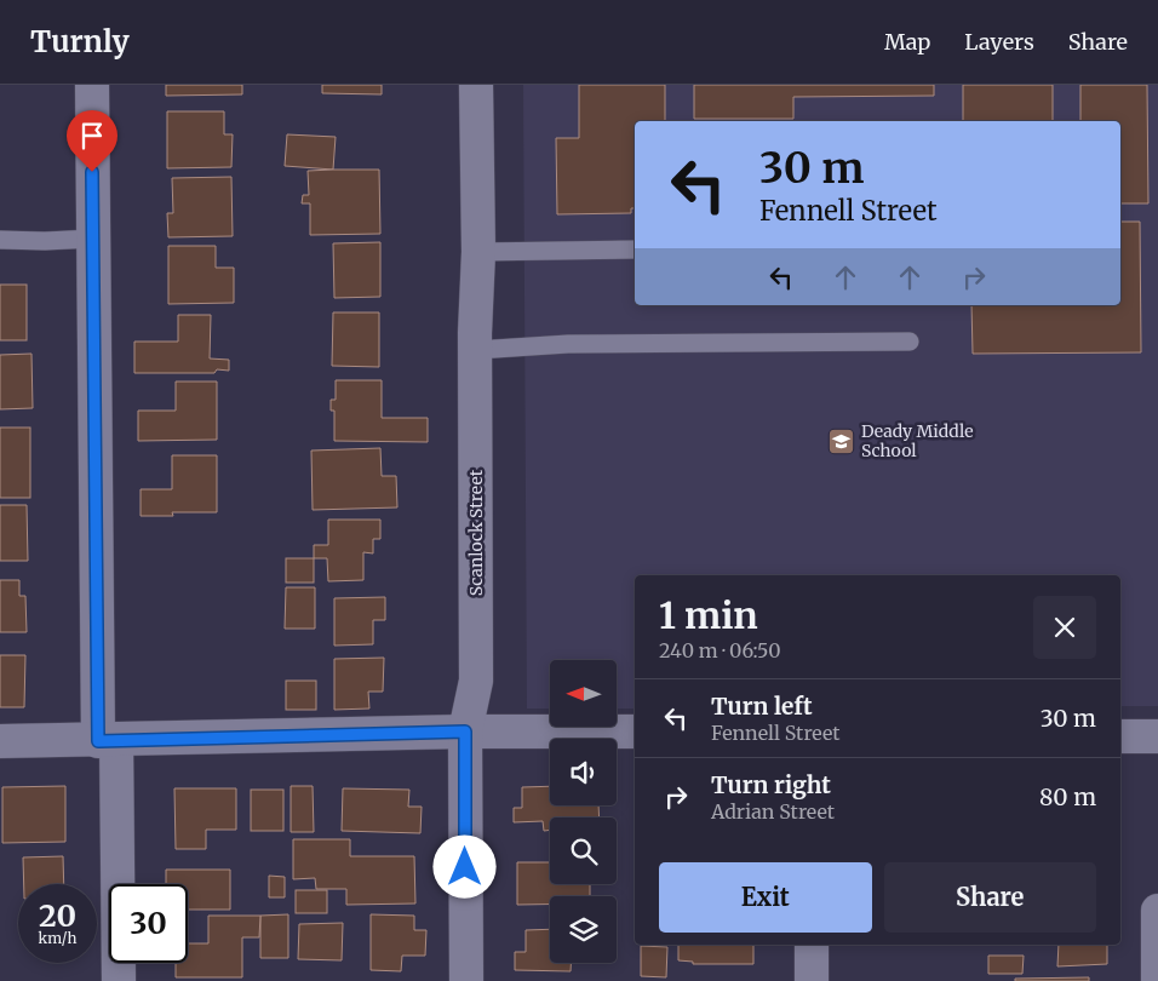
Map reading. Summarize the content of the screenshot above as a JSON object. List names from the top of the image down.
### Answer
{
  "streets": {
    "street": ["Scanlock Street"]
  },
  "places": {
    "school or university": ["Deady Middle School"]
  },
  "north": "left",
  "page": {
    "header": "Turnly",
    "nav": ["Map", "Layers", "Share"],
    "turn": ["30 m", "Fennell Street"],
    "heading": ["1 min", "240 m · 06:50"],
    "list": [
      {
        "name": "Turn left",
        "note": "Fennell Street",
        "value": "30 m"
      },
      {
        "name": "Turn right",
        "note": "Adrian Street",
        "value": "80 m"
      }
    ],
    "buttons": ["Exit", "Share"],
    "speed": "20 km/h",
    "limit": "30"
  }
}
